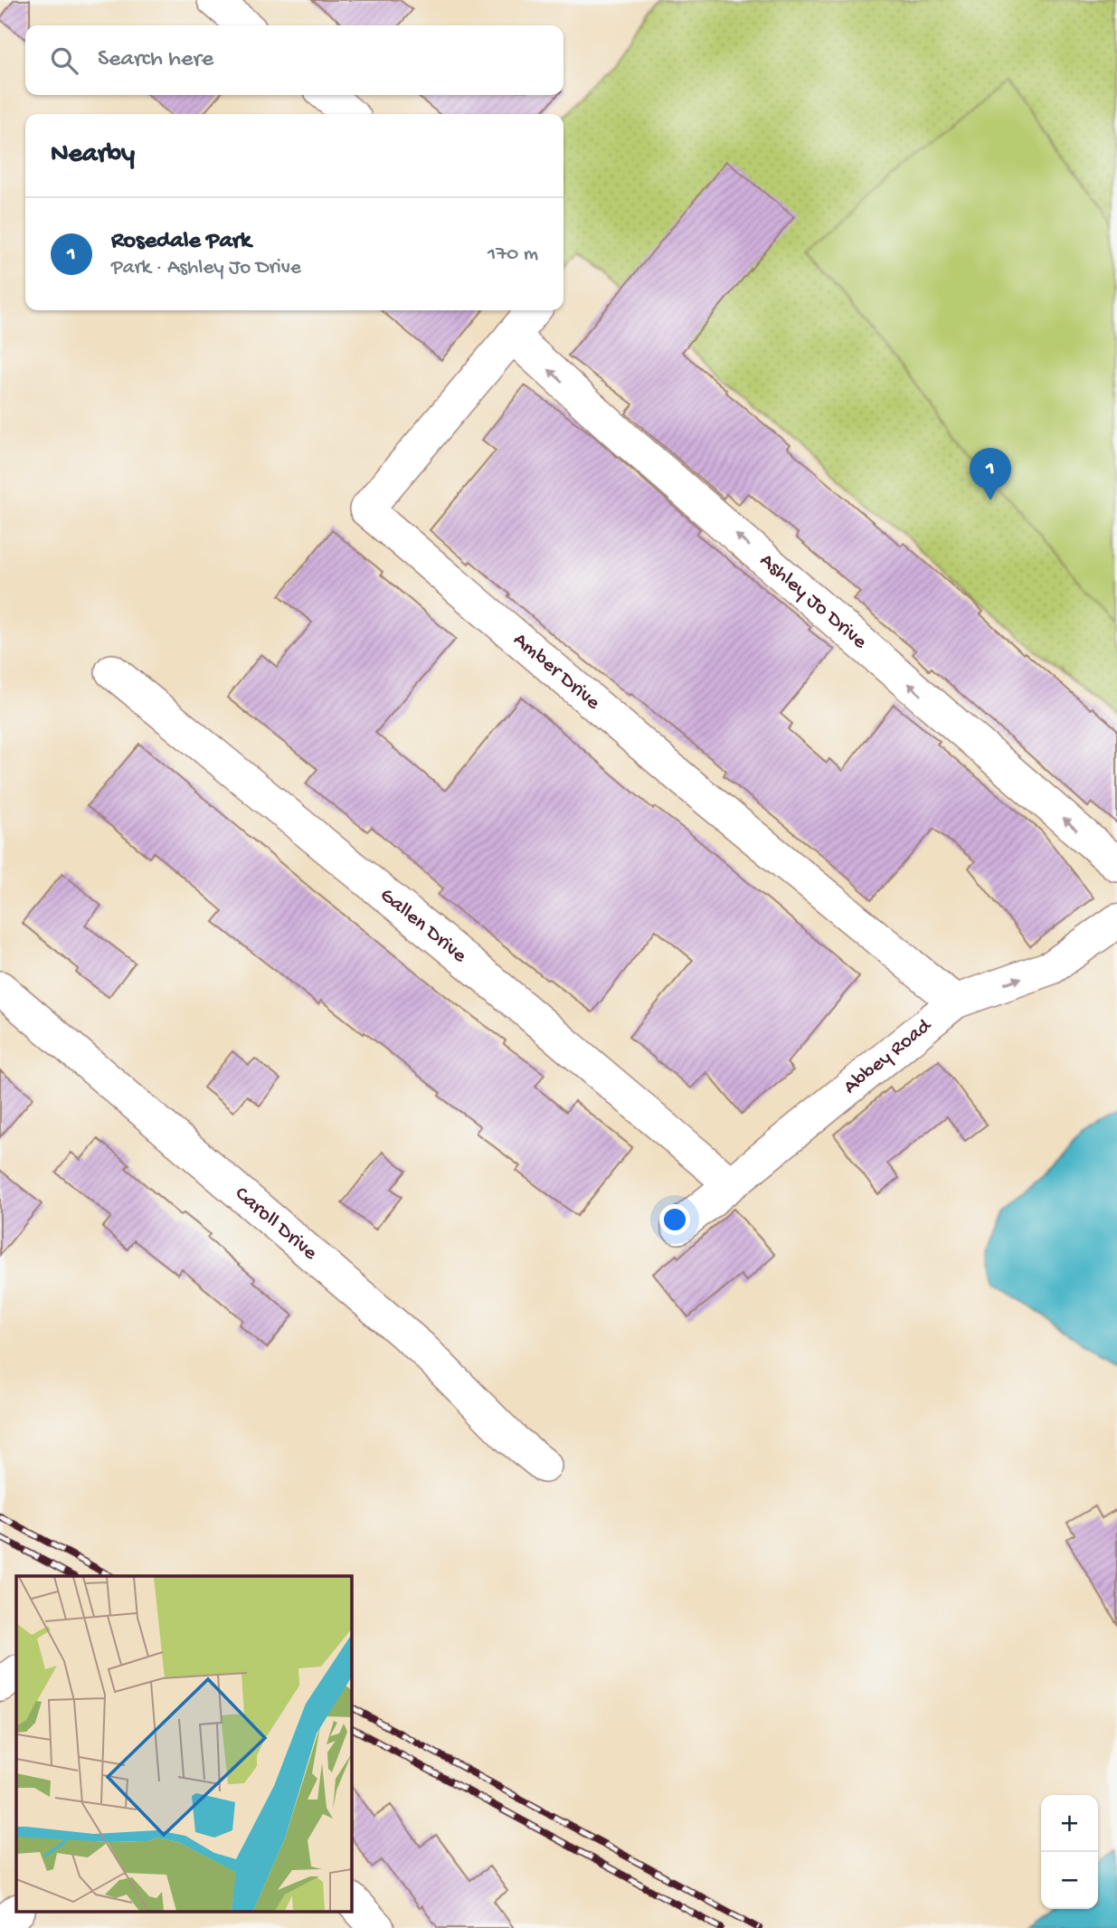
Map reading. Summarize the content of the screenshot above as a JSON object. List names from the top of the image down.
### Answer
{
  "streets": {
    "street": [
      "Ashley Jo Drive",
      "Amber Drive",
      "Gallen Drive",
      "Abbey Road",
      "Caroll Drive"
    ]
  },
  "crossings": [
    ["Ashley Jo Drive", "Amber Drive"],
    ["Amber Drive", "Abbey Road"],
    ["Gallen Drive", "Abbey Road"]
  ],
  "one_way": ["Ashley Jo Drive"],
  "page": {
    "search": "Search here",
    "heading": "Nearby",
    "list": [
      {
        "mark": "1",
        "name": "Rosedale Park",
        "note": "Park · Ashley Jo Drive",
        "value": "170 m"
      }
    ],
    "pins": "1",
    "map_buttons": ["+", "−"]
  }
}
